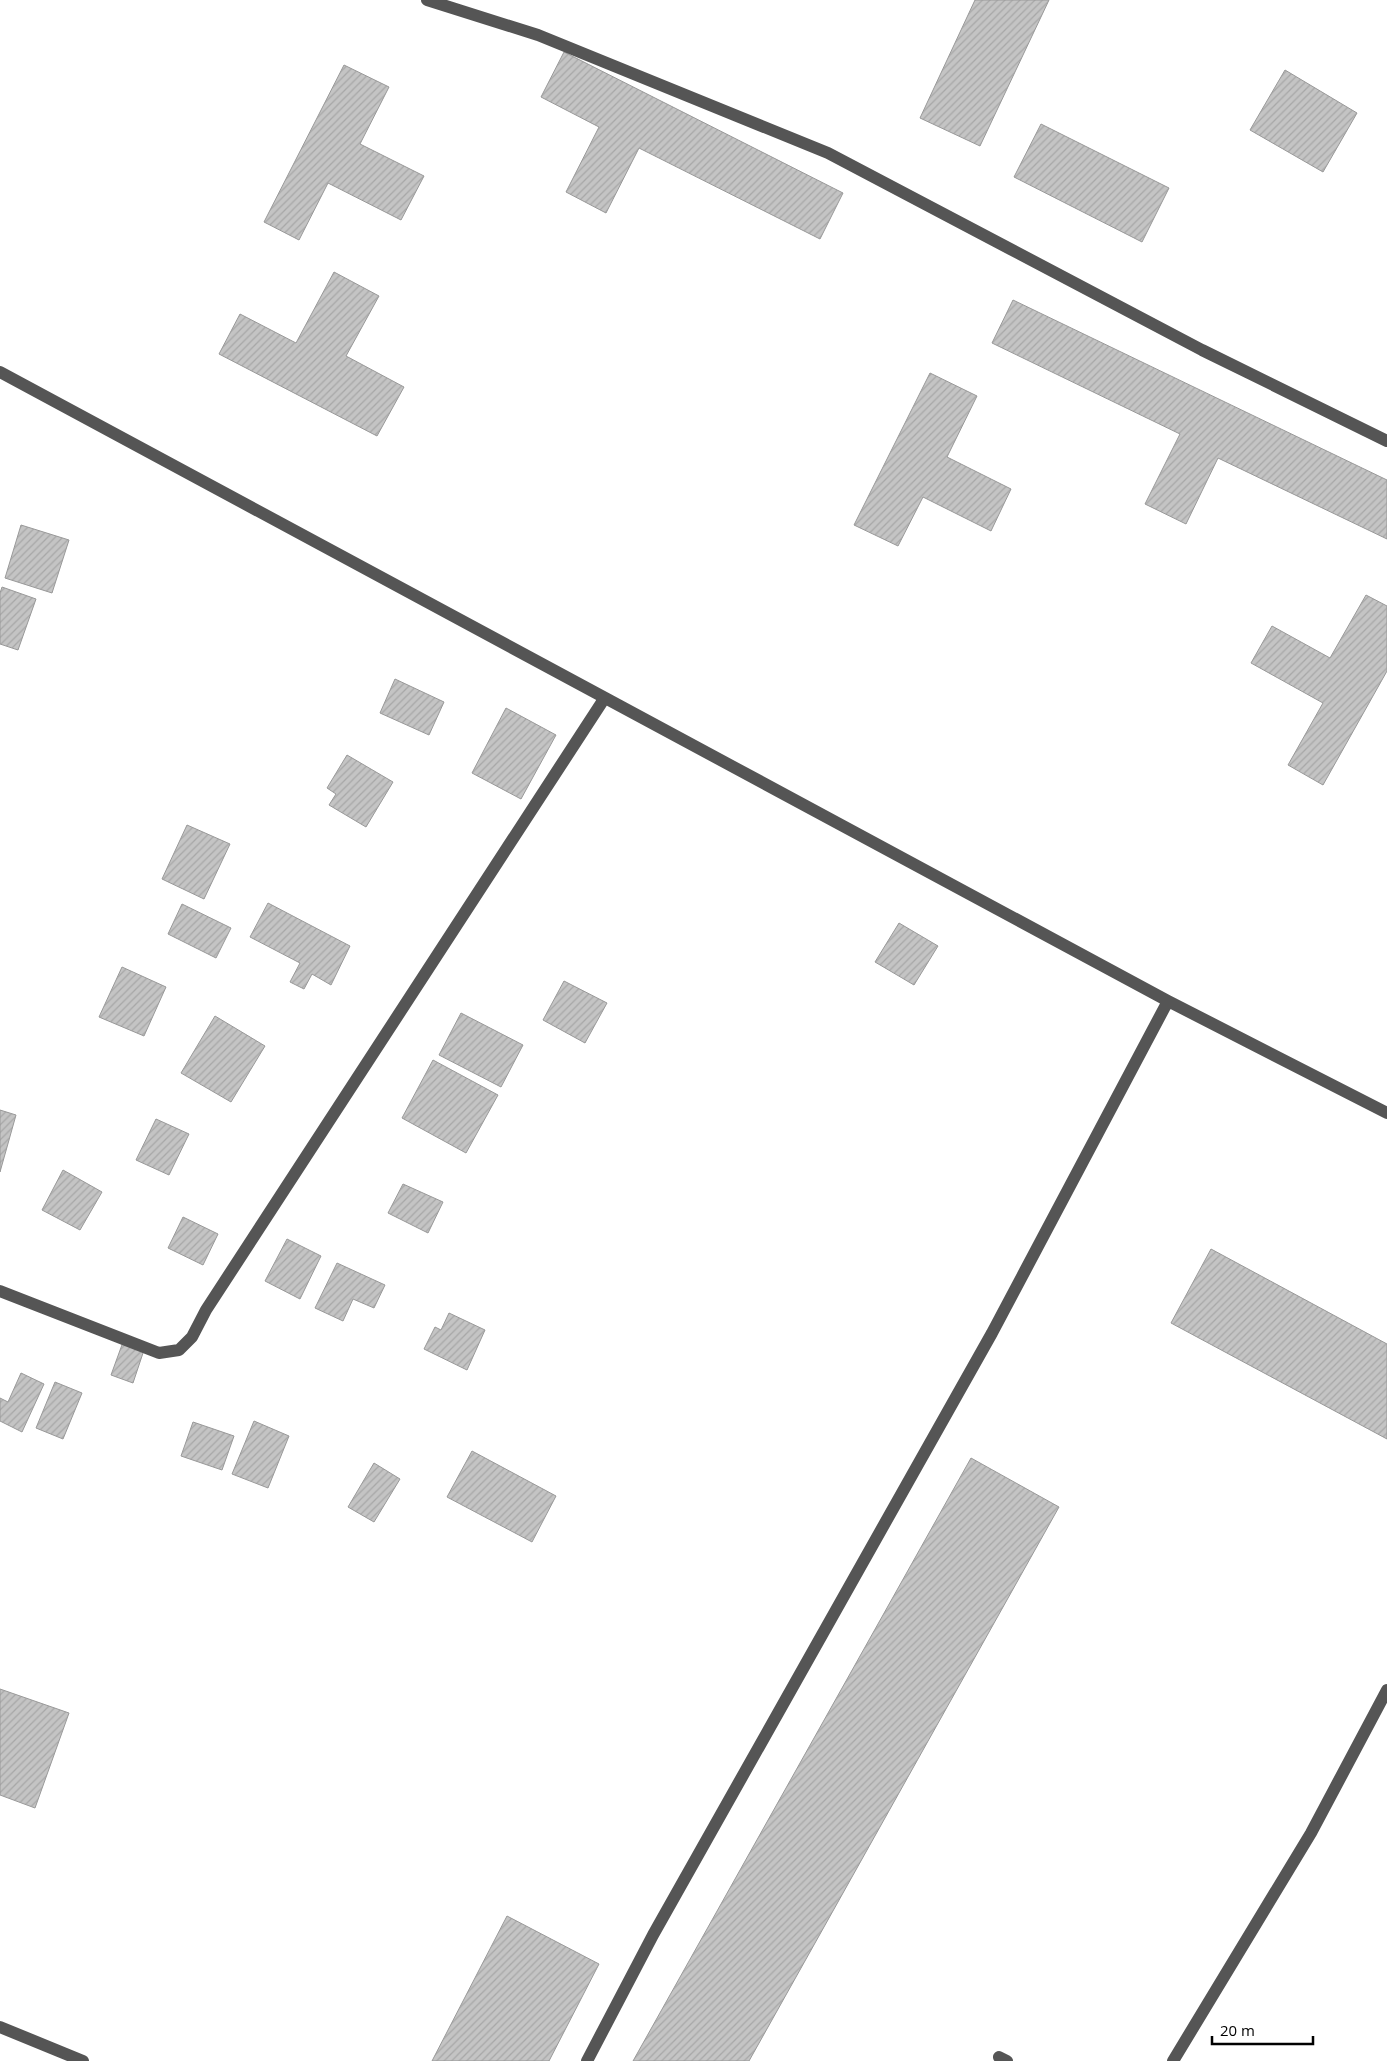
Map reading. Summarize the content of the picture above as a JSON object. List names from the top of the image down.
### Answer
{
  "scale_bar": "20 m"
}
